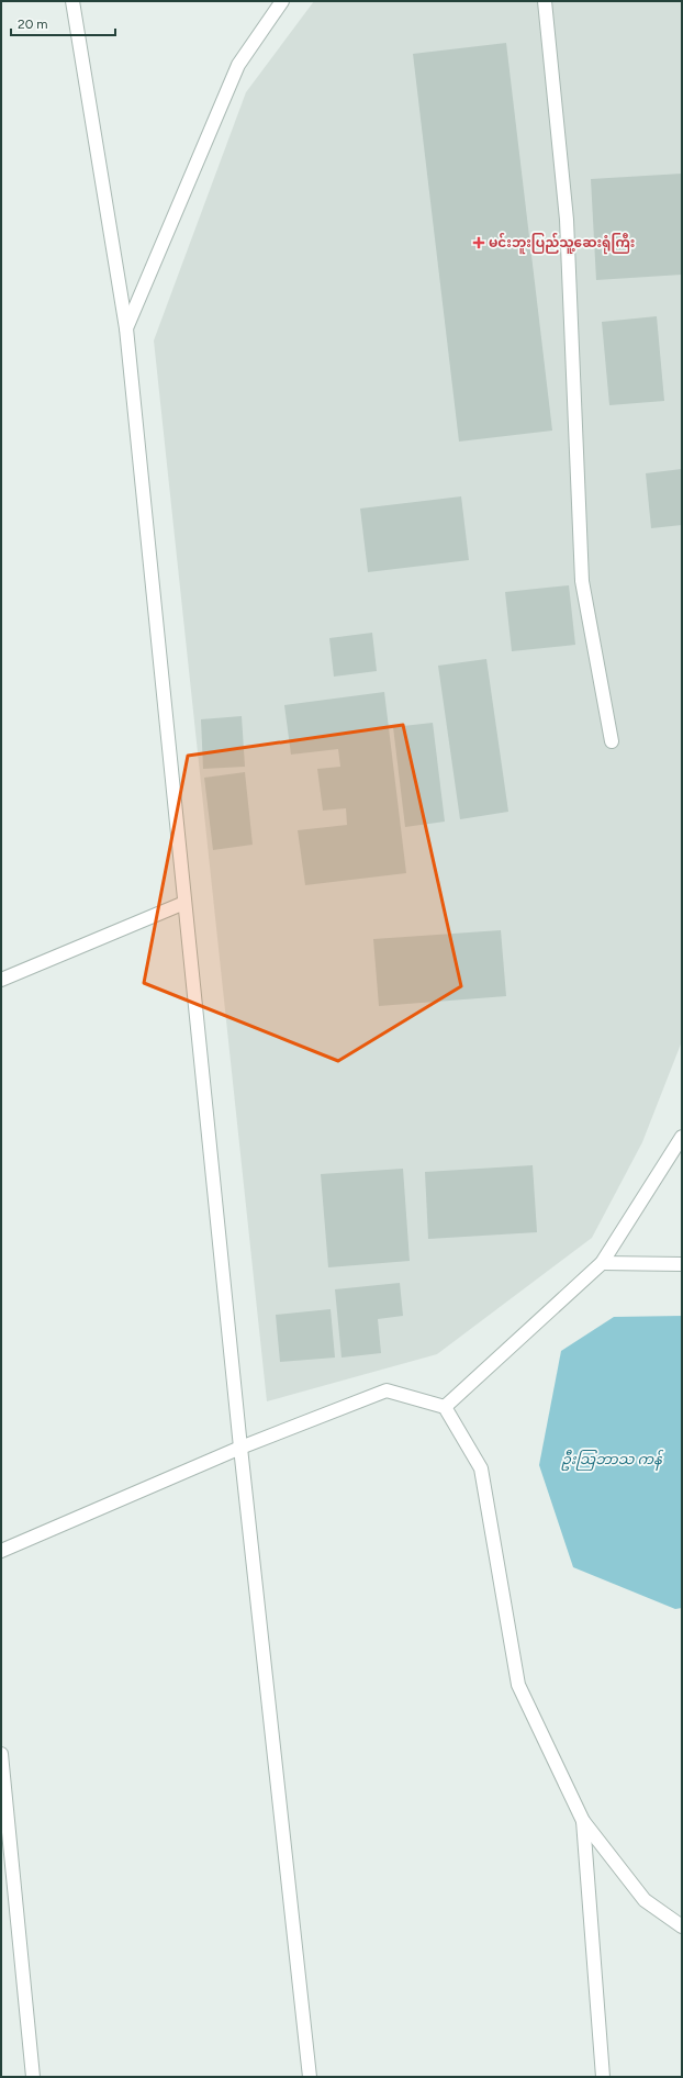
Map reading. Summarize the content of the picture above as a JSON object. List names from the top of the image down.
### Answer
{
  "water": ["ဦး‌ဩဘာသ ကန်"],
  "places": {
    "health": ["မင်းဘူးပြည်သူ့ဆေးရုံကြီး"]
  },
  "scale_bar": "20 m"
}
